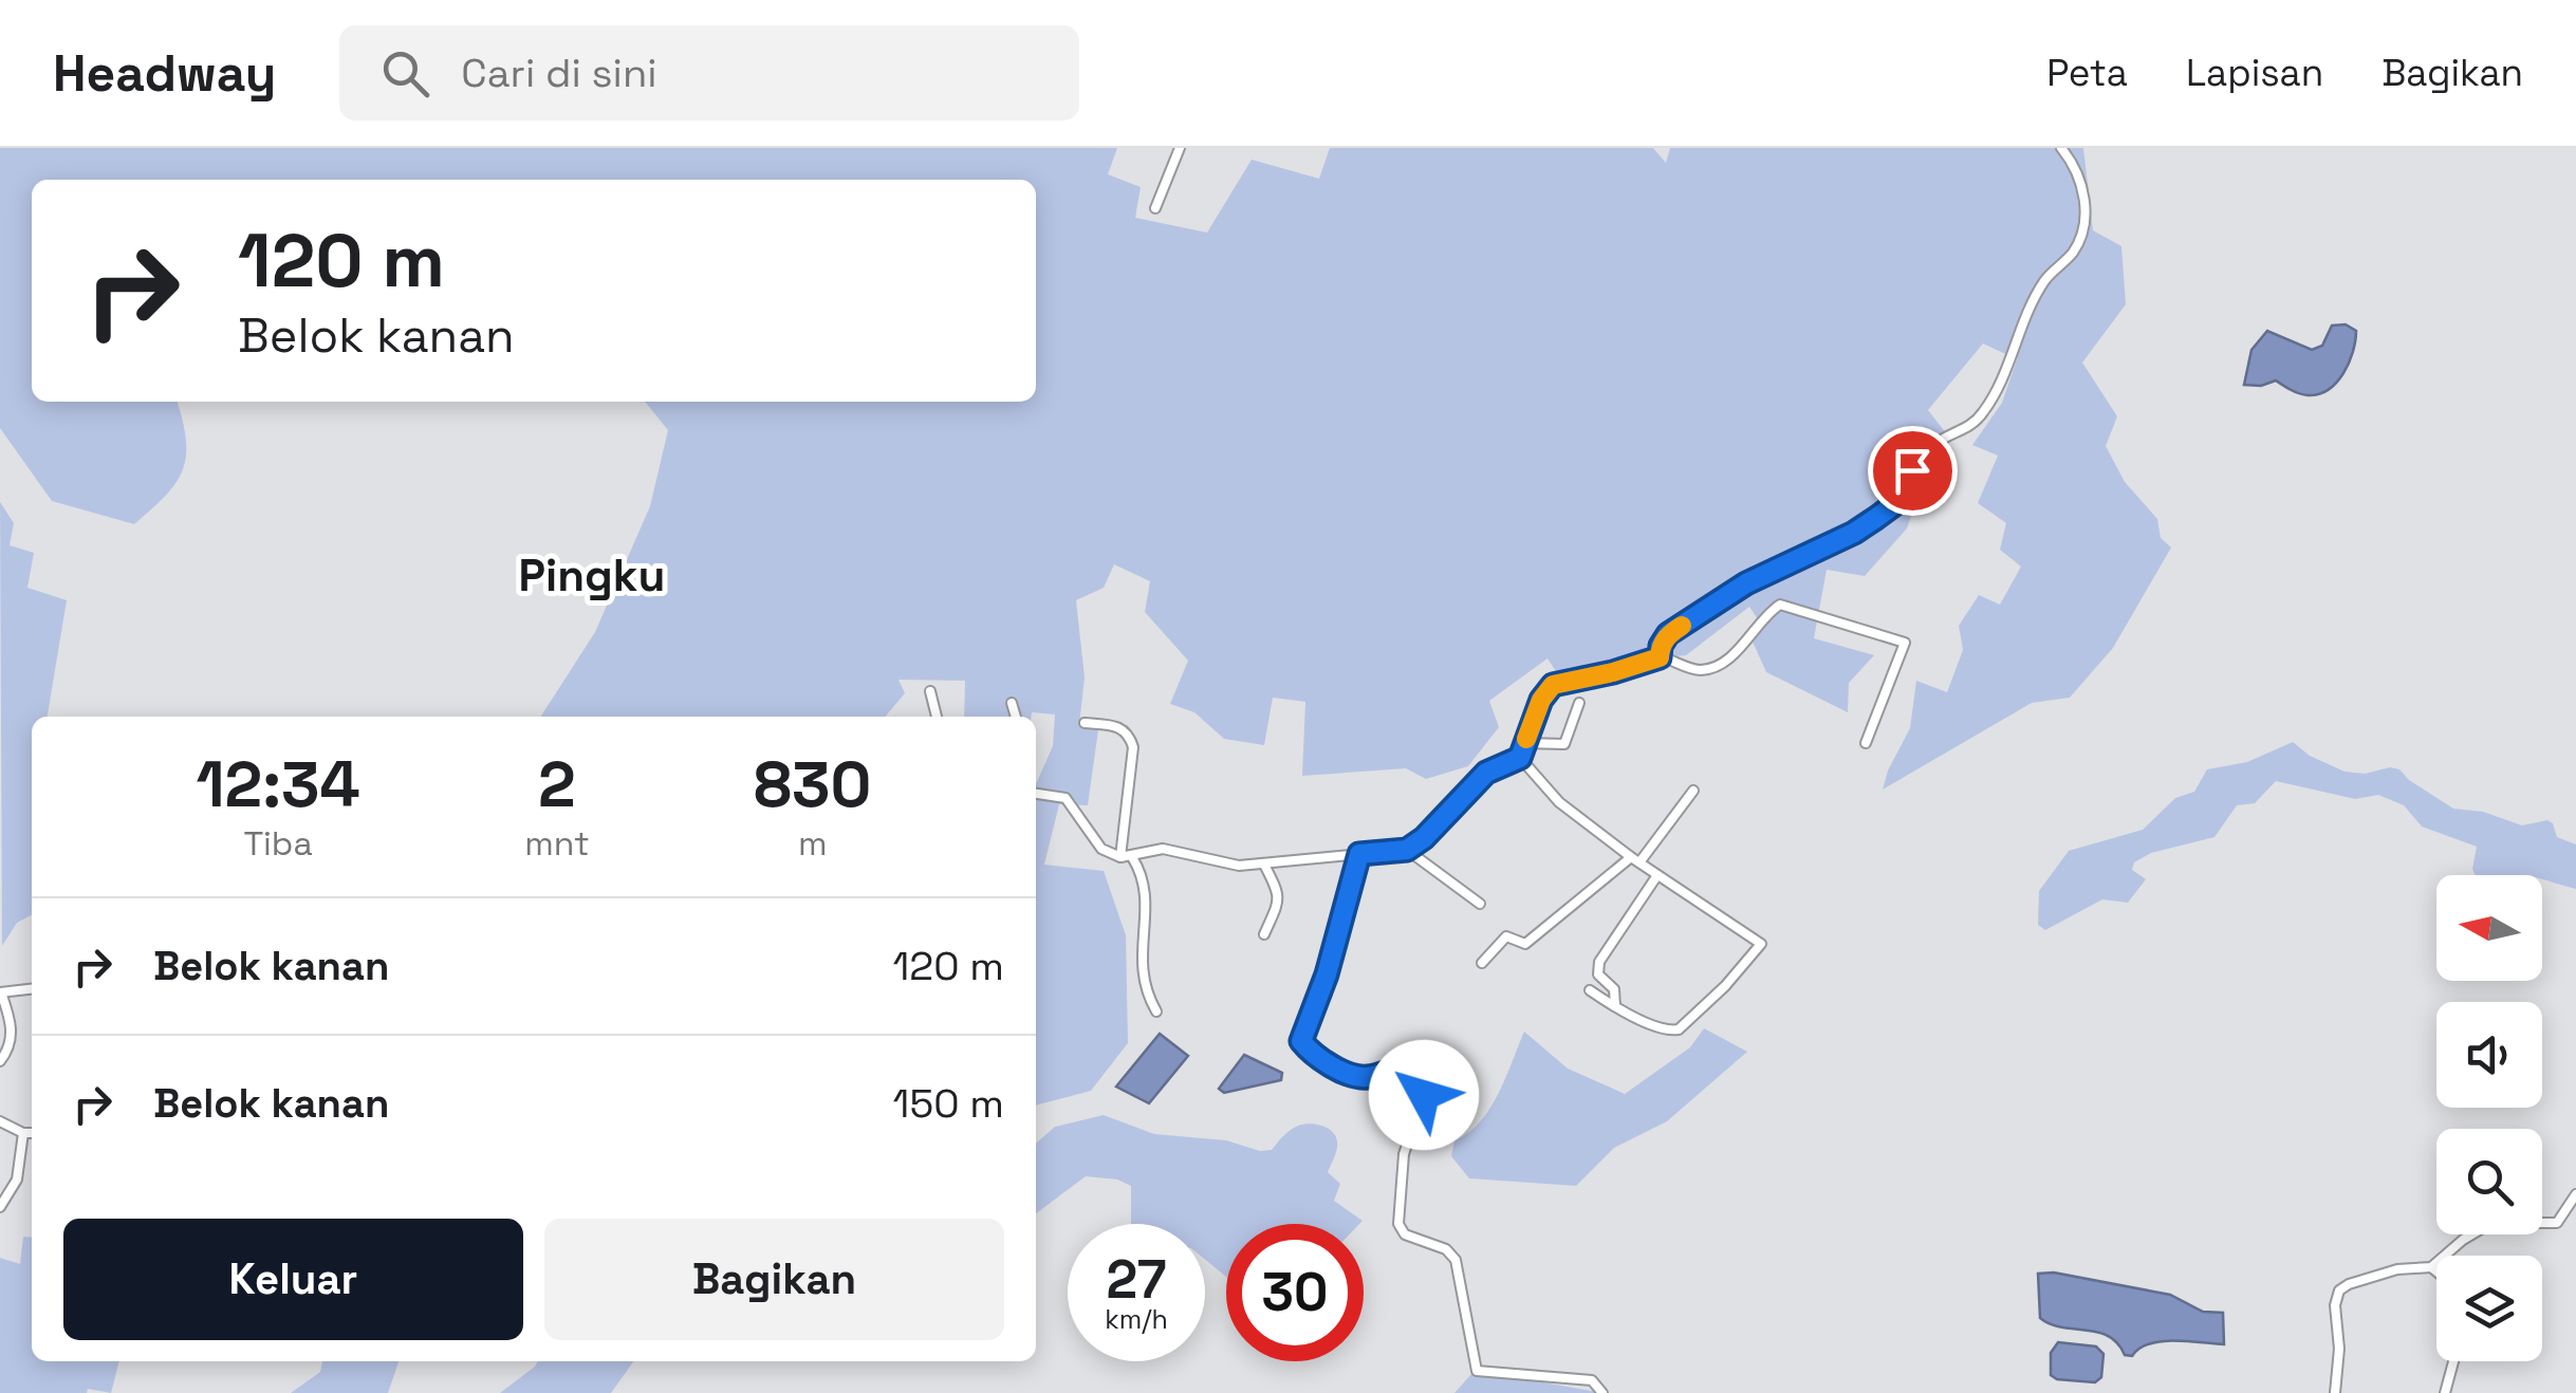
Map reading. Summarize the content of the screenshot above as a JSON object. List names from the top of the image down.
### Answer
{
  "districts": ["Pingku"],
  "north": "left",
  "page": {
    "header": "Headway",
    "search": "Cari di sini",
    "nav": ["Peta", "Lapisan", "Bagikan"],
    "turn": ["120 m", "Belok kanan"],
    "eta": [
      "12:34",
      "Tiba",
      "2",
      "mnt",
      "830",
      "m"
    ],
    "list": [
      {
        "name": "Belok kanan",
        "value": "120 m"
      },
      {
        "name": "Belok kanan",
        "value": "150 m"
      }
    ],
    "buttons": ["Keluar", "Bagikan"],
    "speed": "27 km/h",
    "limit": "30"
  }
}
